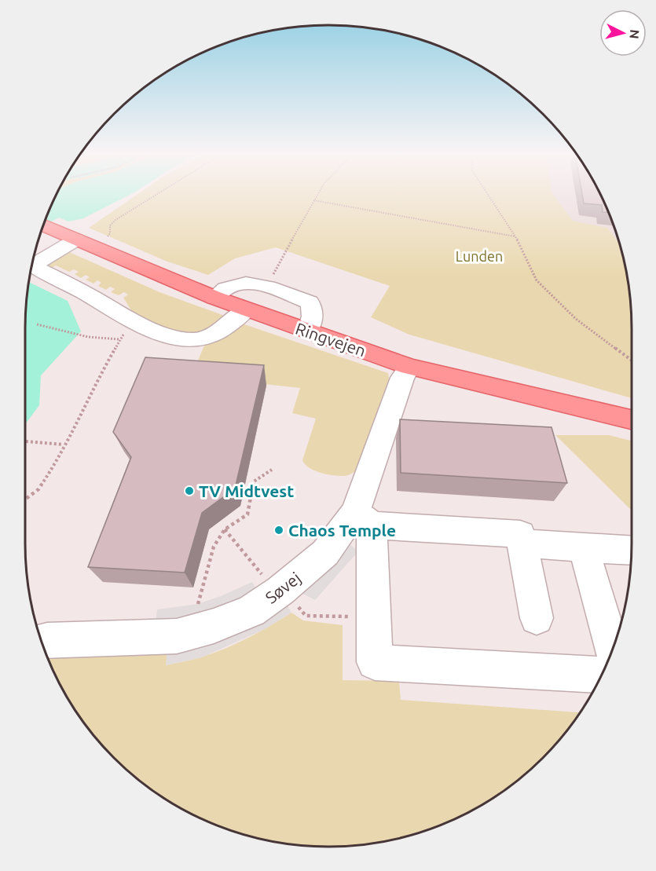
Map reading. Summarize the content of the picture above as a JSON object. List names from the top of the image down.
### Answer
{
  "streets": {
    "main road": ["Ringvejen"],
    "street": ["Søvej"]
  },
  "crossings": [
    ["Ringvejen", "Søvej"]
  ],
  "parks": ["Lunden"],
  "places": ["TV Midtvest", "Chaos Temple"],
  "north": "right"
}
